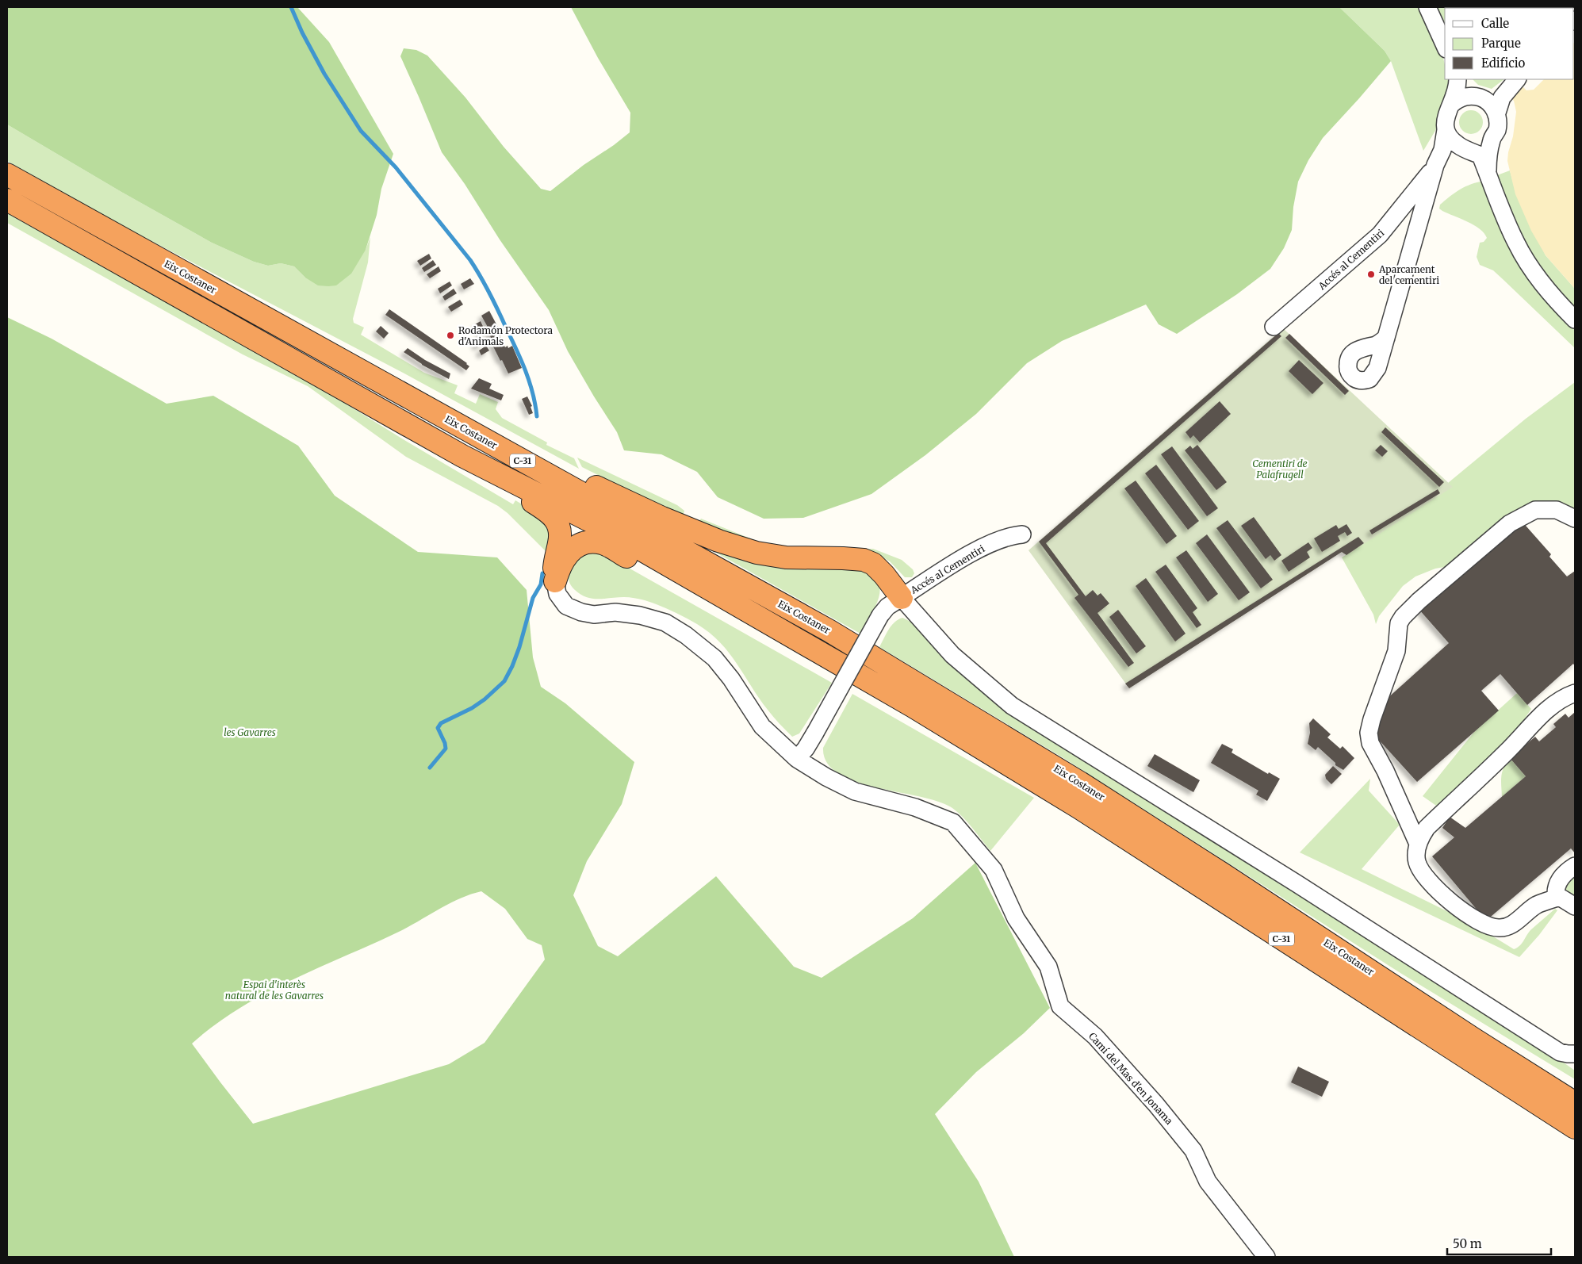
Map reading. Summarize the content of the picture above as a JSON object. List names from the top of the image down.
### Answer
{
  "streets": {
    "highway": ["Eix Costaner", "C-31"],
    "street": ["Accés al Cementiri", "Camí del Mas d'en Jonama"]
  },
  "crossings": [
    ["Accés al Cementiri", "Camí del Mas d'en Jonama"]
  ],
  "parks": ["Cementiri de Palafrugell", "les Gavarres", "Espai d'interès natural de les Gavarres"],
  "places": ["Aparcament del cementiri", "Rodamón Protectora d'Animals"],
  "legend": ["Calle", "Parque", "Edificio"],
  "scale_bar": "50 m"
}
